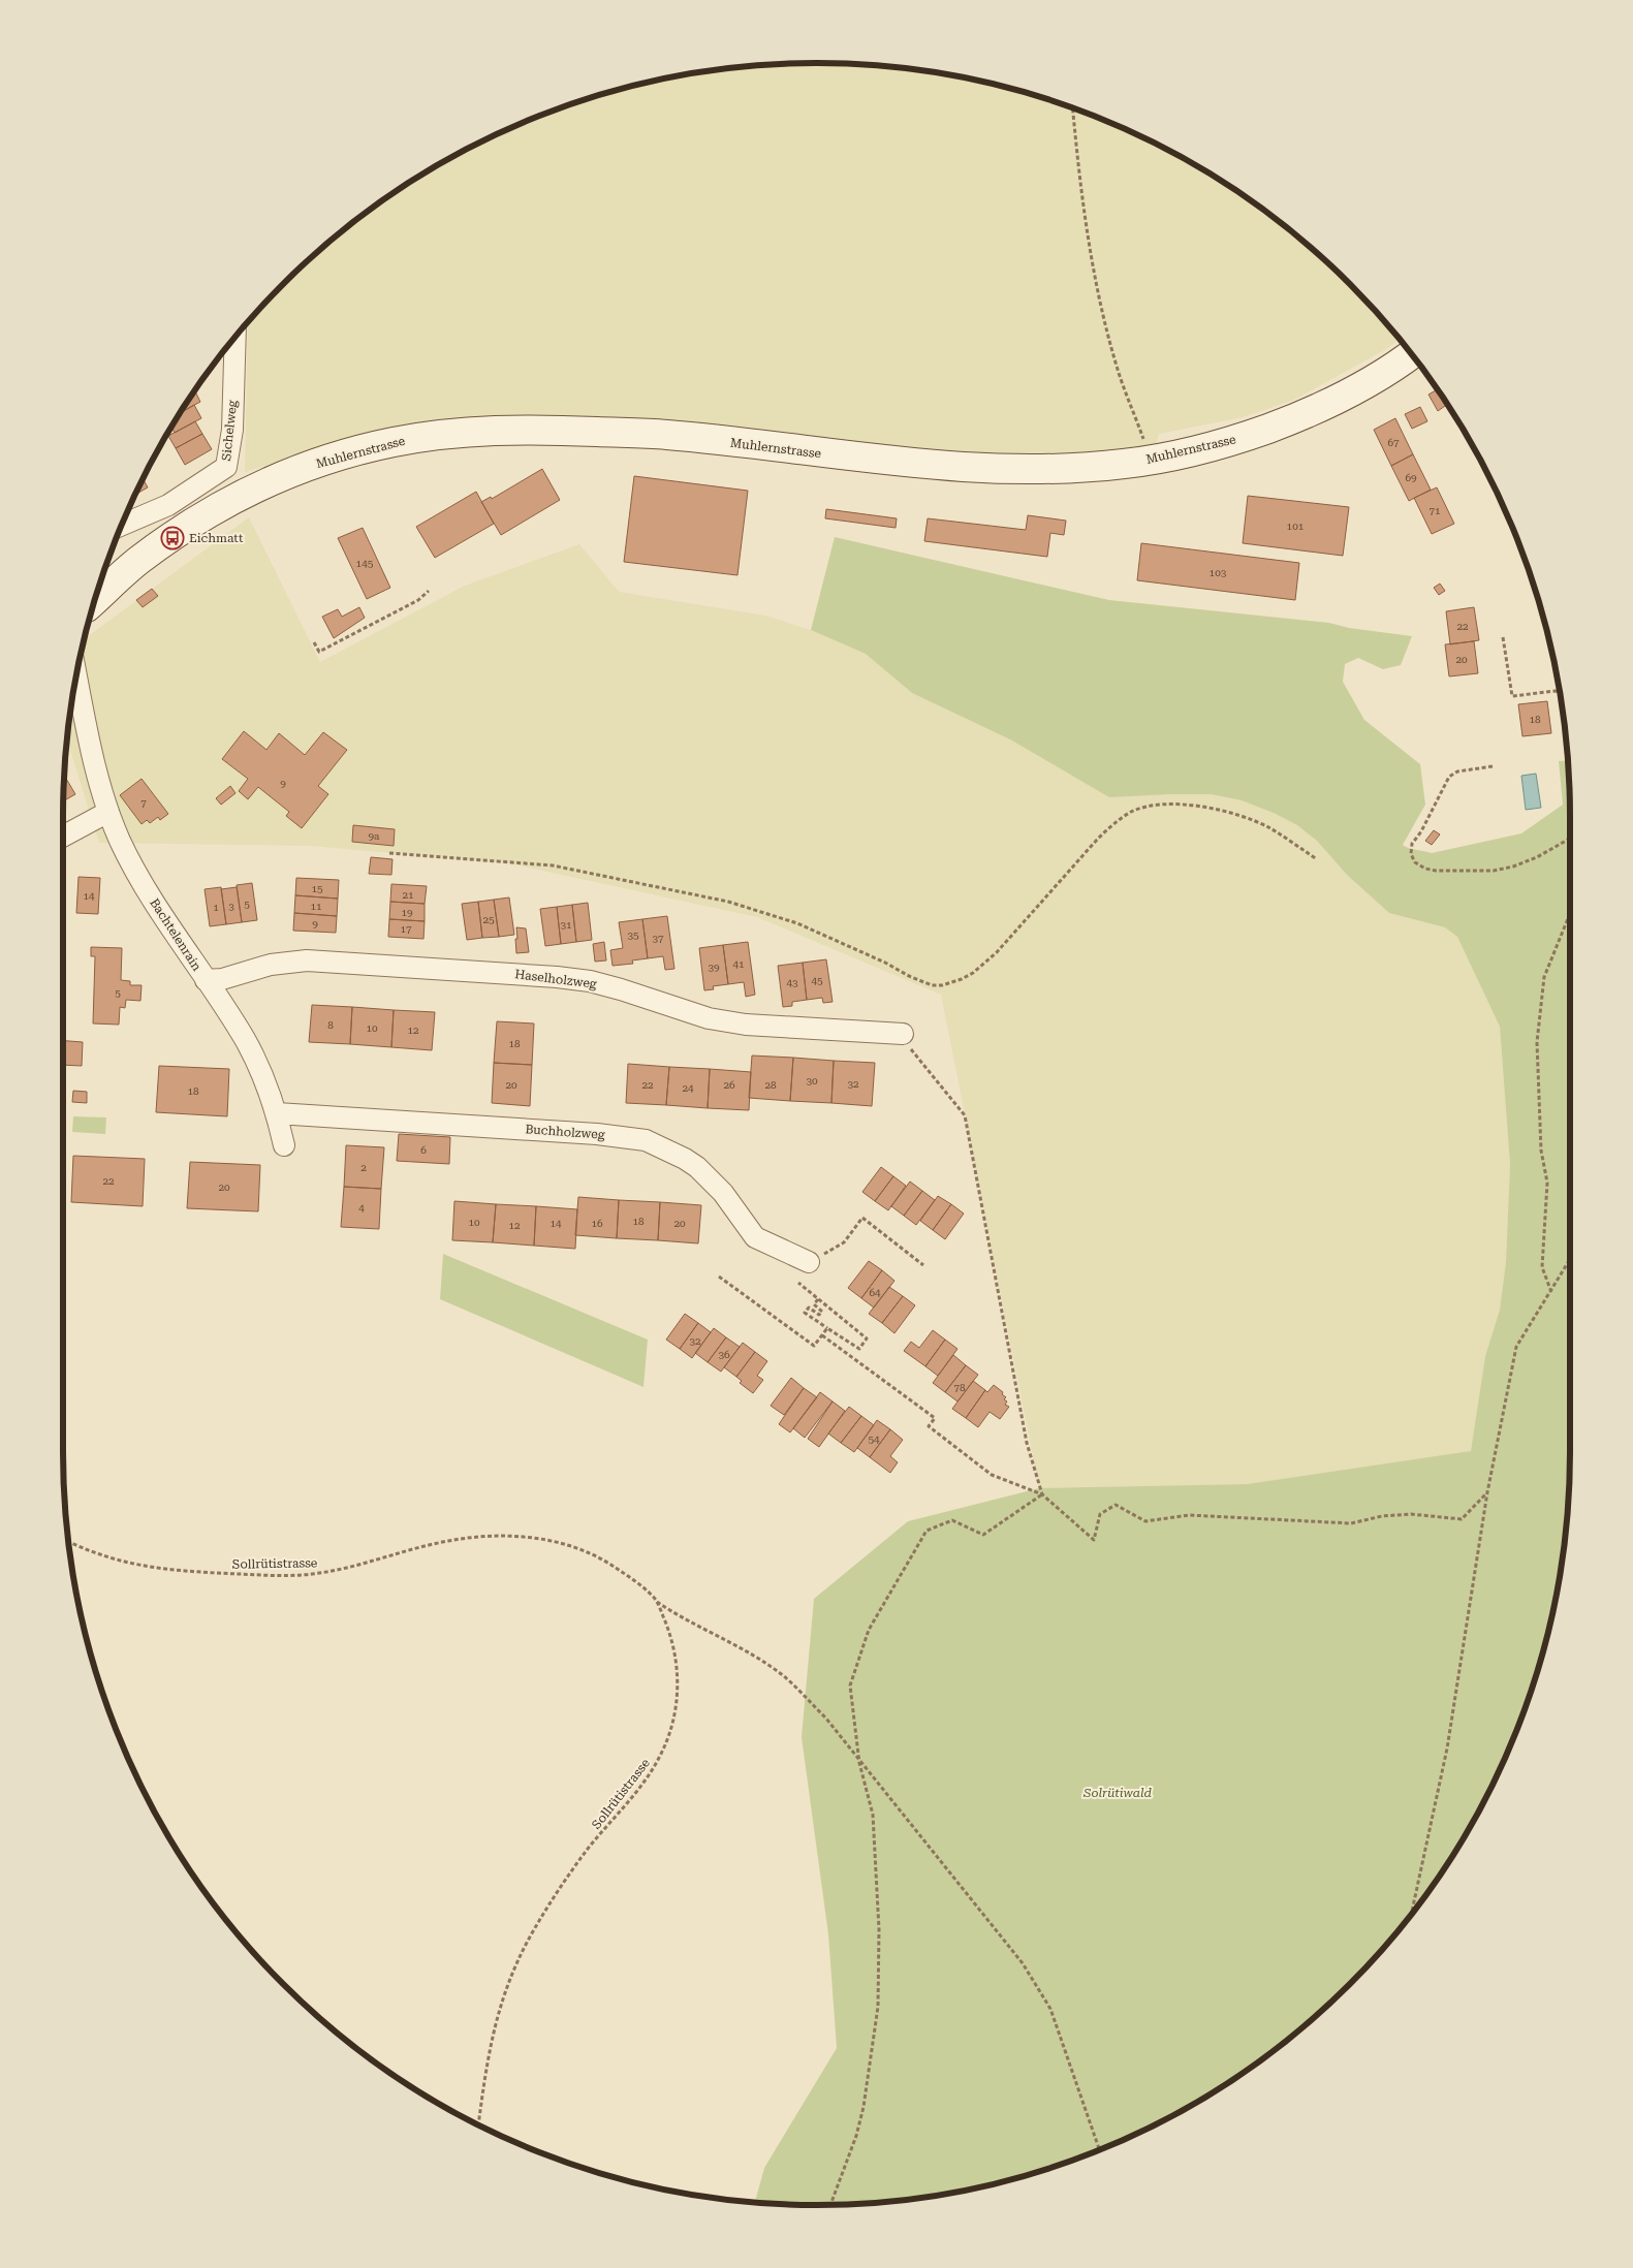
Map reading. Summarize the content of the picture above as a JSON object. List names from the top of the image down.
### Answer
{
  "streets": {
    "street": [
      "Sichelweg",
      "Muhlernstrasse",
      "Bachtelenrain",
      "Haselholzweg",
      "Buchholzweg"
    ],
    "path": ["Sollrütistrasse"]
  },
  "crossings": [
    ["Bachtelenrain", "Haselholzweg"],
    ["Bachtelenrain", "Buchholzweg"]
  ],
  "parks": ["Solrütiwald"],
  "places": {
    "bus stop": ["Eichmatt"]
  },
  "house_numbers": [
    "67",
    "69",
    "71",
    "101",
    "145",
    "103",
    "22",
    "20",
    "18",
    "9",
    "7",
    "9a",
    "15",
    "21",
    "14",
    "5",
    "3",
    "11",
    "1",
    "19",
    "25",
    "9",
    "31",
    "17",
    "35",
    "37",
    "41",
    "39",
    "45",
    "43",
    "5",
    "8",
    "10",
    "12",
    "18",
    "30",
    "32",
    "20",
    "22",
    "26",
    "28",
    "24",
    "18",
    "6",
    "2",
    "22",
    "20",
    "4",
    "18",
    "10",
    "14",
    "16",
    "20",
    "12",
    "64",
    "32",
    "36",
    "78",
    "54"
  ]
}
